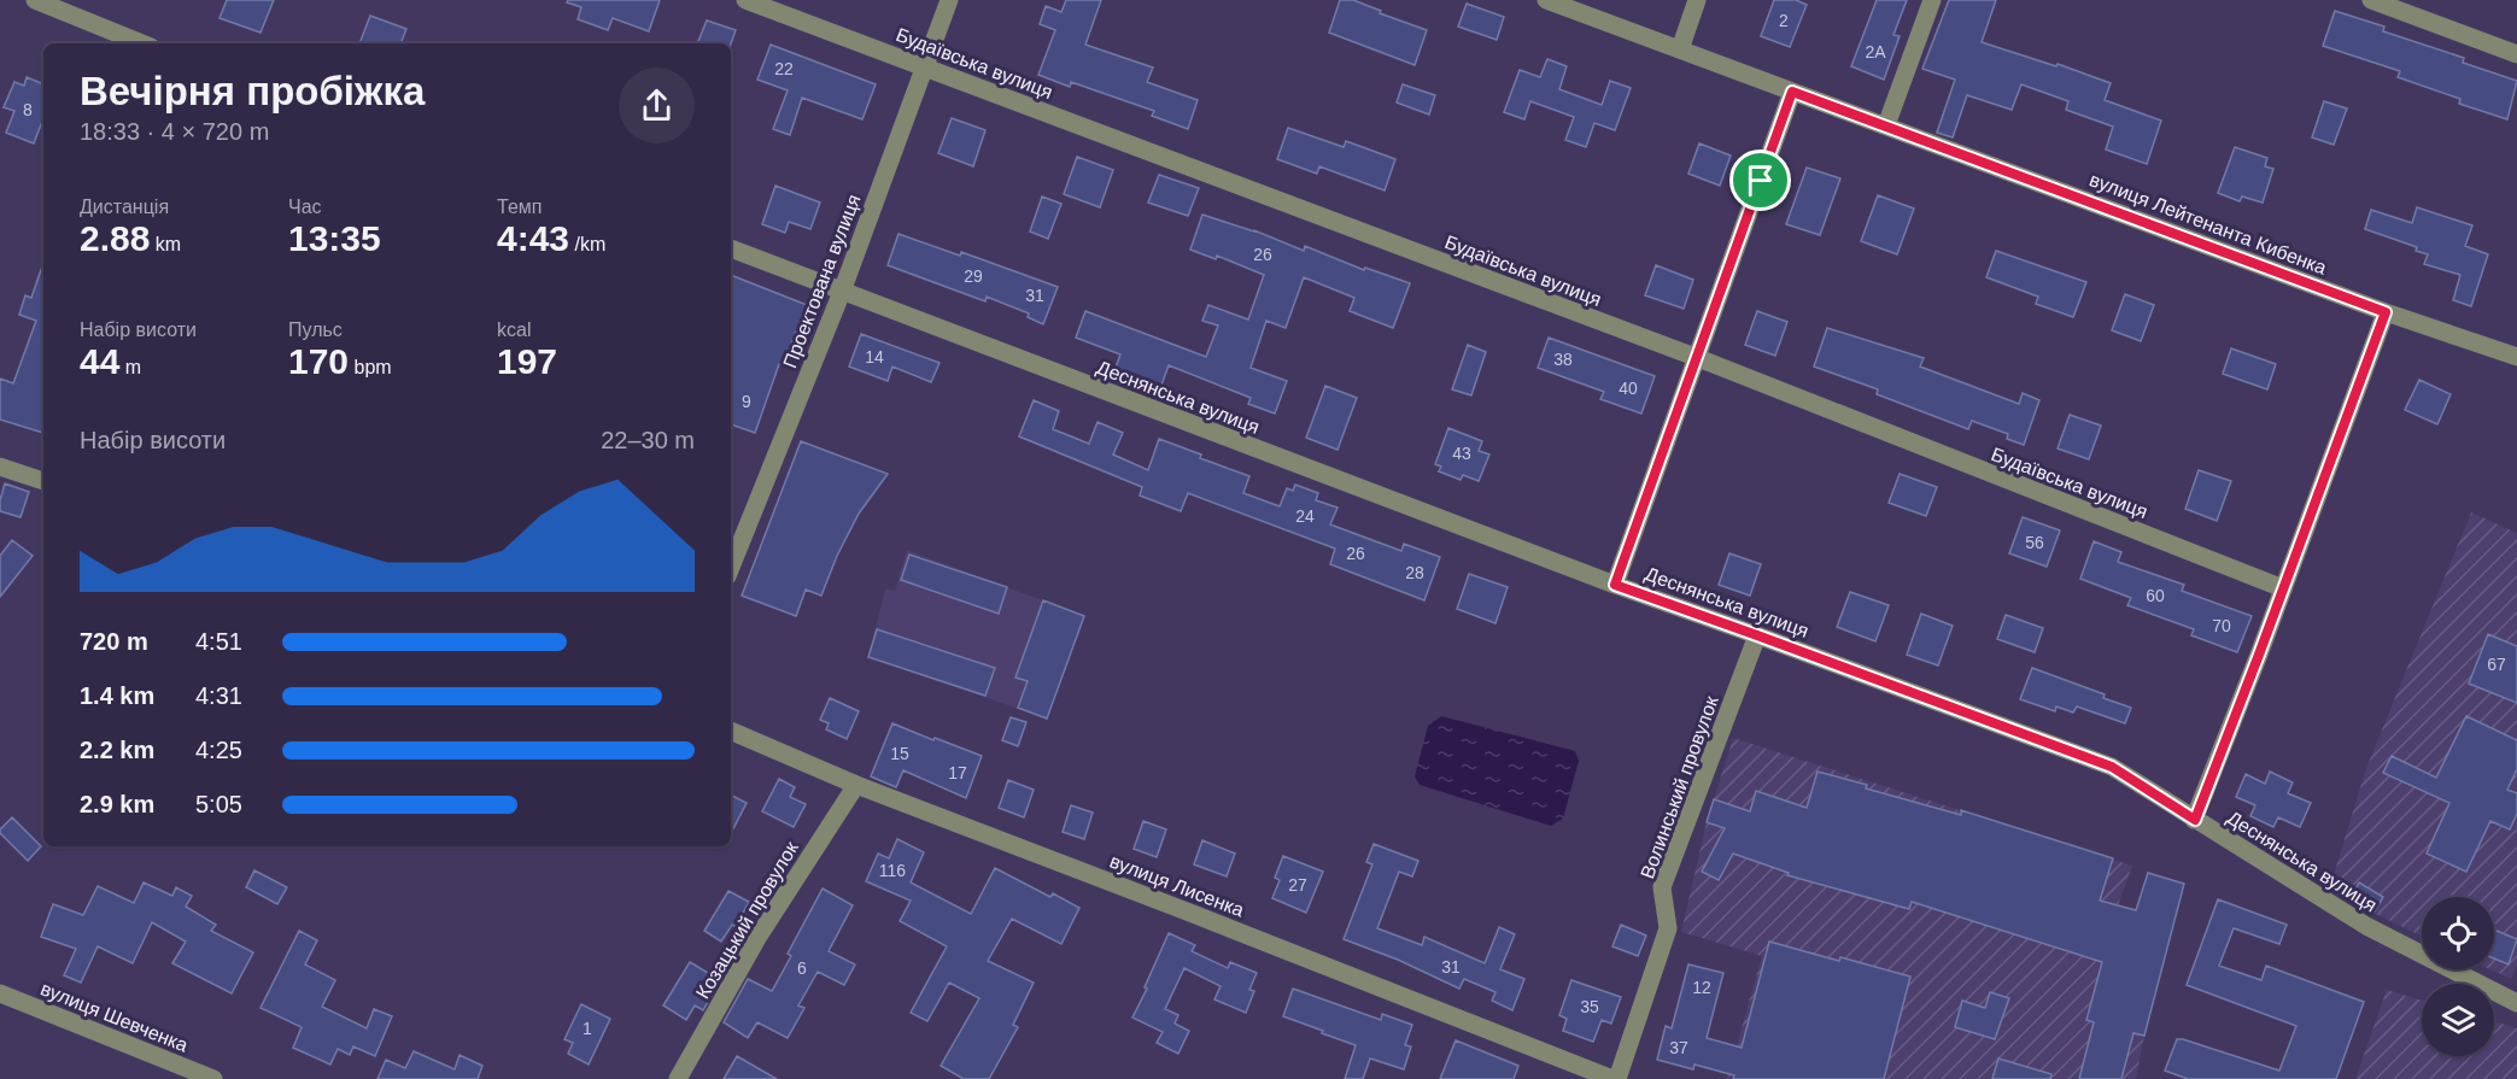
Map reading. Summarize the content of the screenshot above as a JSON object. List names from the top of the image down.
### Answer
{
  "streets": {
    "street": [
      "Будаївська вулиця",
      "вулиця Лейтенанта Кибенка",
      "Проектована вулиця",
      "Деснянська вулиця",
      "Волинський провулок",
      "вулиця Лисенка",
      "Козацький провулок",
      "вулиця Шевченка"
    ]
  },
  "crossings": [
    ["Будаївська вулиця", "Проектована вулиця"],
    ["Проектована вулиця", "Деснянська вулиця"],
    ["Деснянська вулиця", "Волинський провулок"],
    ["Волинський провулок", "вулиця Лисенка"],
    ["вулиця Лисенка", "Козацький провулок"]
  ],
  "house_numbers": [
    "2",
    "2А",
    "22",
    "8",
    "26",
    "29",
    "31",
    "14",
    "38",
    "40",
    "9",
    "43",
    "24",
    "56",
    "26",
    "28",
    "60",
    "70",
    "67",
    "15",
    "17",
    "116",
    "27",
    "31",
    "6",
    "12",
    "35",
    "1",
    "37"
  ],
  "page": {
    "heading": ["Вечірня пробіжка", "18:33 · 4 × 720 m"],
    "stats": [
      ["Дистанція", "2.88 km"],
      ["Час", "13:35"],
      ["Темп", "4:43 /km"],
      ["Набір висоти", "44 m"],
      ["Пульс", "170 bpm"],
      ["kcal", "197"]
    ],
    "chart": ["Набір висоти", "22–30 m"],
    "list": [
      {
        "name": "720 m",
        "note": "4:51"
      },
      {
        "name": "1.4 km",
        "note": "4:31"
      },
      {
        "name": "2.2 km",
        "note": "4:25"
      },
      {
        "name": "2.9 km",
        "note": "5:05"
      }
    ]
  }
}
